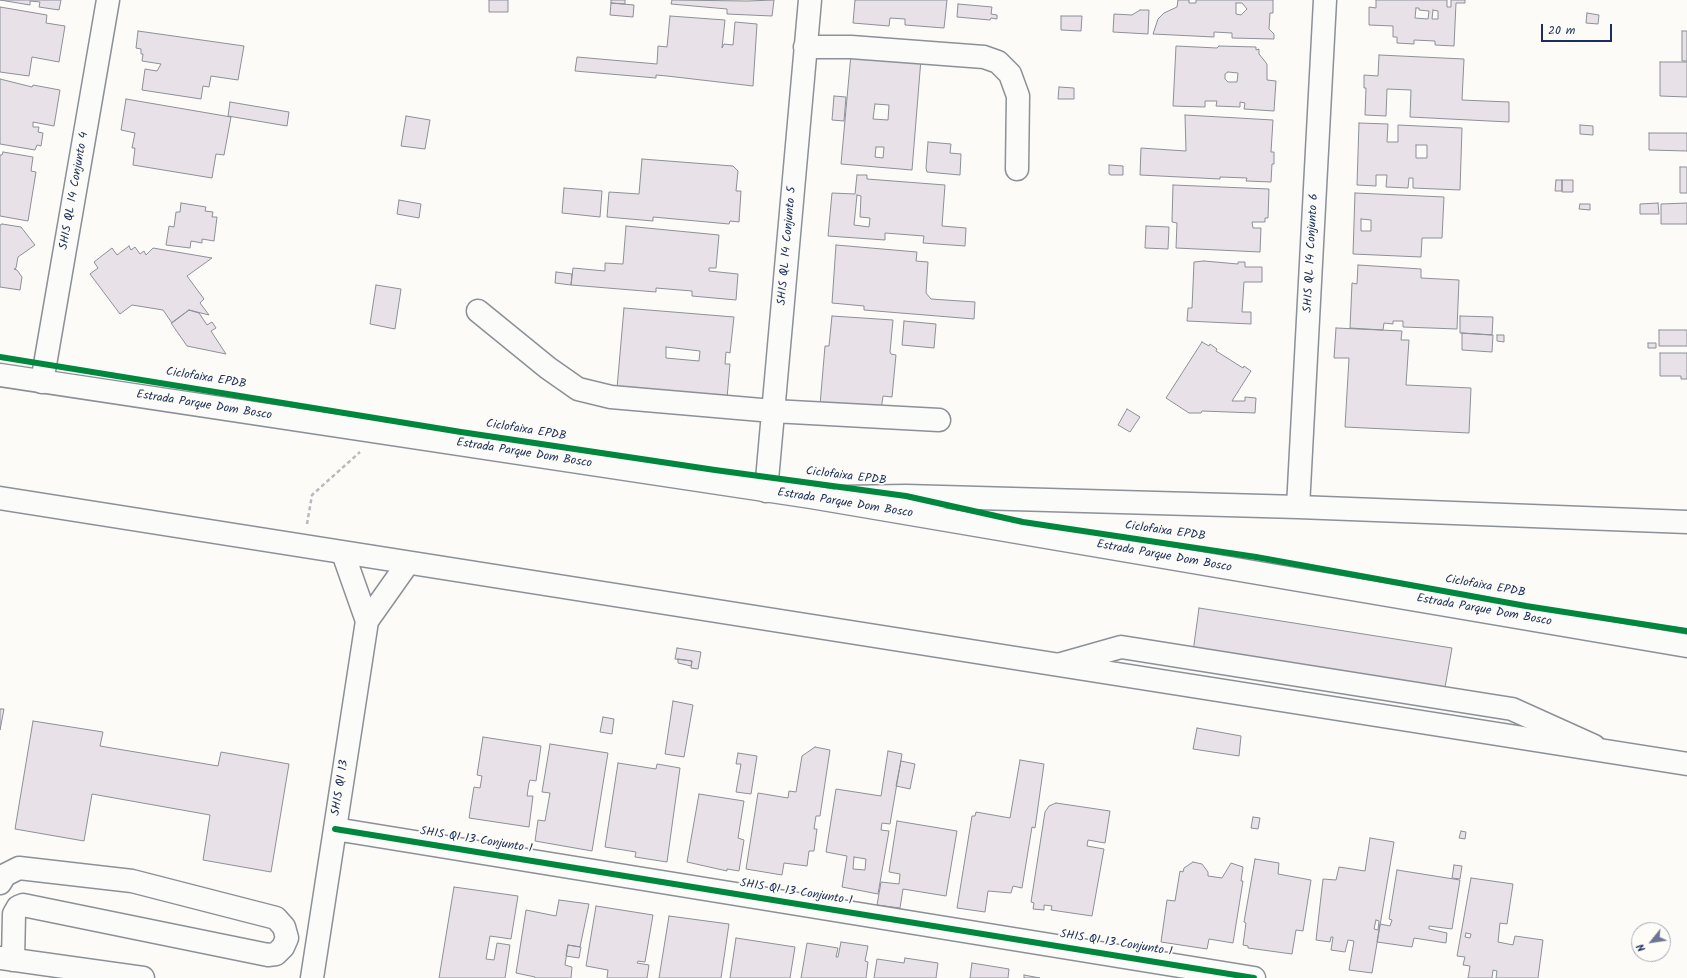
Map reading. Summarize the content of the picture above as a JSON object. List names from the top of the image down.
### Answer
{
  "streets": {
    "street": [
      "SHIS QL 14 Conjunto 4",
      "SHIS QL 14 Conjunto 5",
      "SHIS QL 14 Conjunto 6",
      "Estrada Parque Dom Bosco",
      "SHIS QI 13",
      "SHIS QI 13 Conjunto 1"
    ],
    "cycle path": ["Ciclofaixa EPDB"]
  },
  "crossings": [
    ["SHIS QL 14 Conjunto 4", "Estrada Parque Dom Bosco"],
    ["SHIS QL 14 Conjunto 5", "Estrada Parque Dom Bosco"],
    ["SHIS QI 13", "SHIS QI 13 Conjunto 1"]
  ],
  "scale_bar": "20 m",
  "north": "bottom left"
}
